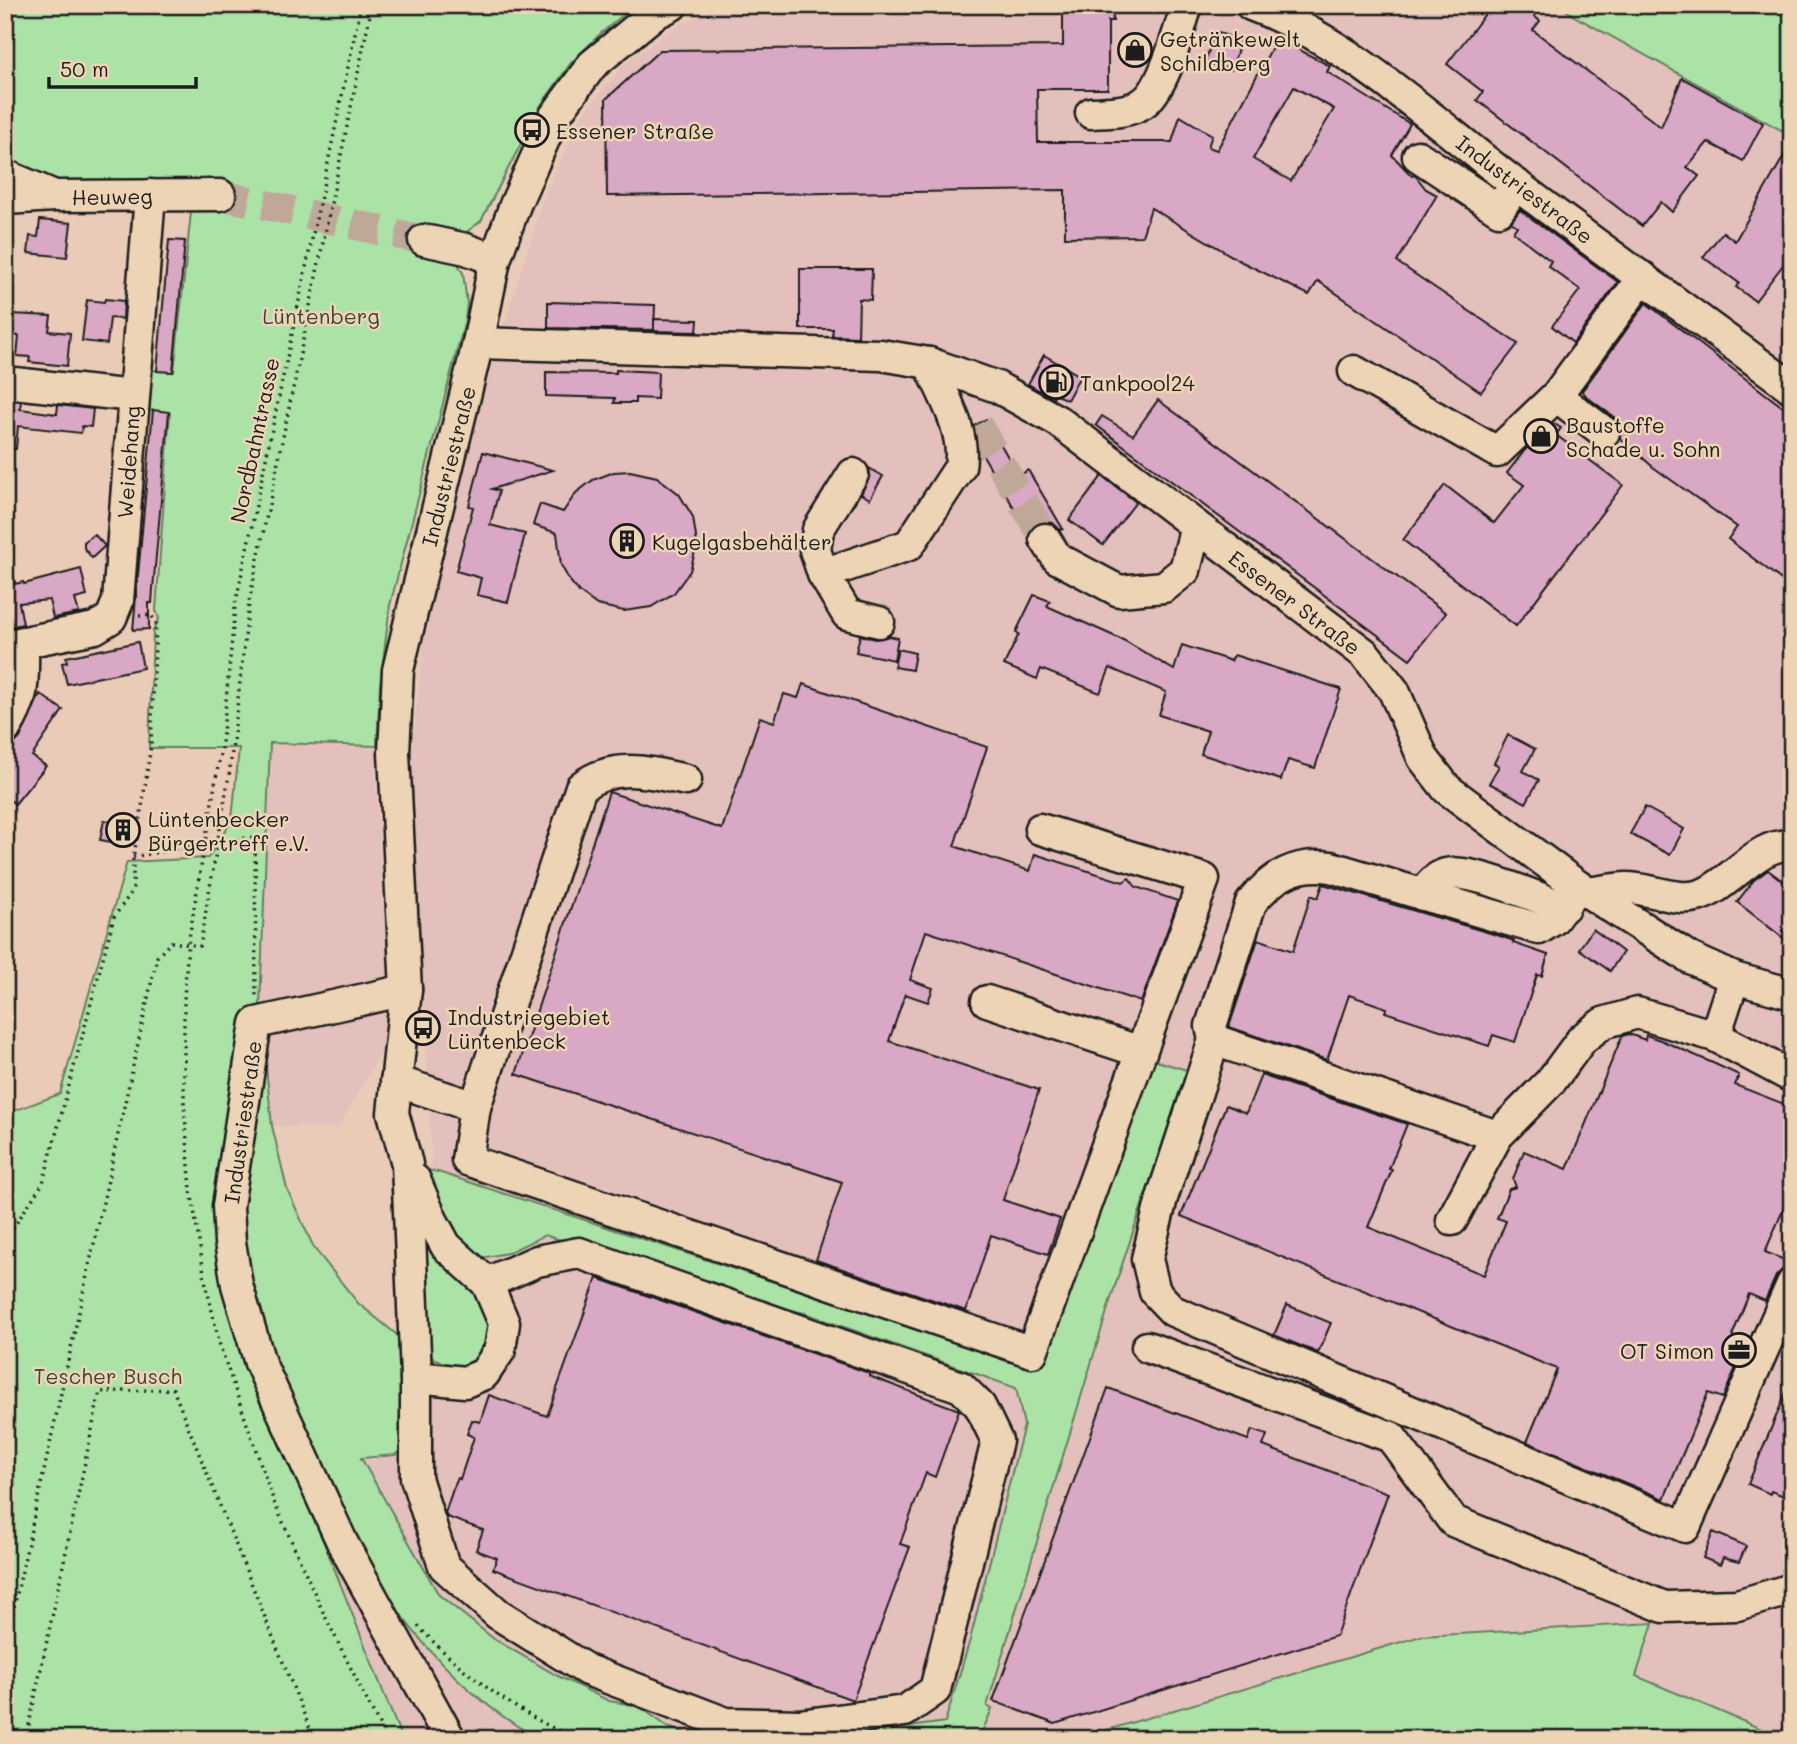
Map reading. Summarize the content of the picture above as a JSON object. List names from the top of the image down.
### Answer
{
  "streets": {
    "street": [
      "Industriestraße",
      "Heuweg",
      "Weidehang",
      "Essener Straße"
    ],
    "path": ["Nordbahntrasse"]
  },
  "crossings": [
    ["Industriestraße", "Essener Straße"],
    ["Heuweg", "Weidehang"]
  ],
  "parks": ["Lüntenberg", "Tescher Busch"],
  "places": {
    "shop": ["Getränkewelt Schildberg", "Baustoffe Schade u. Sohn"],
    "bus stop": ["Essener Straße", "Industriegebiet Lüntenbeck"],
    "fuel station": ["Tankpool24"],
    "building": ["Kugelgasbehälter", "Lüntenbecker Bürgertreff e.V."],
    "office": ["OT Simon"]
  },
  "scale_bar": "50 m"
}
